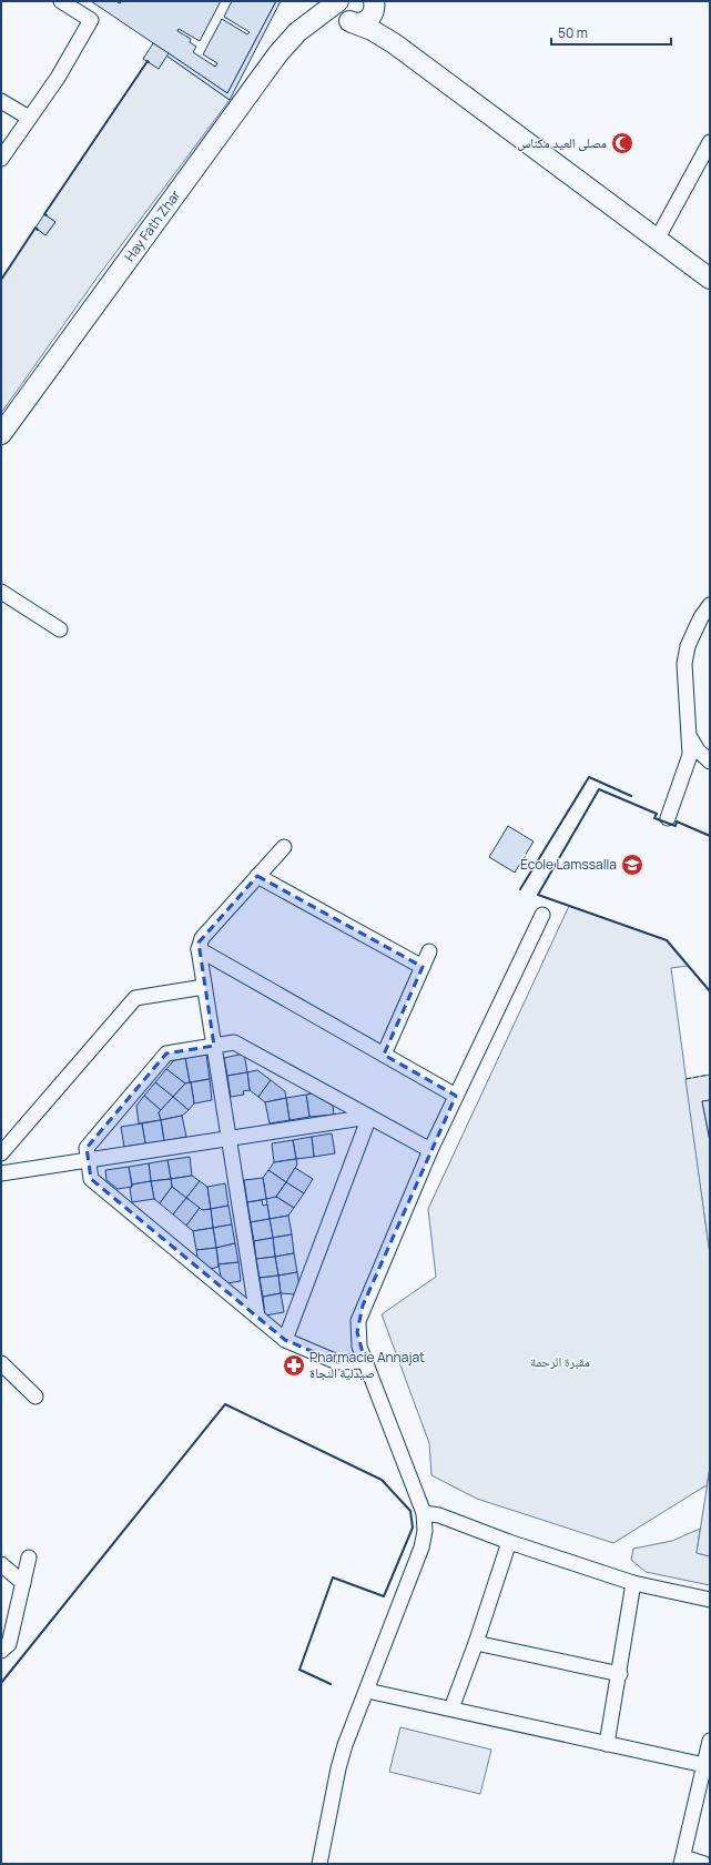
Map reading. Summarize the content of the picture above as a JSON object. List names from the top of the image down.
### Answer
{
  "streets": {
    "street": ["Hay Fath Zhar"]
  },
  "parks": ["مقبرة الرحمة"],
  "places": {
    "mosque": ["مصلى العيد مكناس"],
    "school or university": ["École Lamssalla"],
    "pharmacy": ["Pharmacie Annajat صيدلية النجاة"]
  },
  "scale_bar": "50 m"
}
